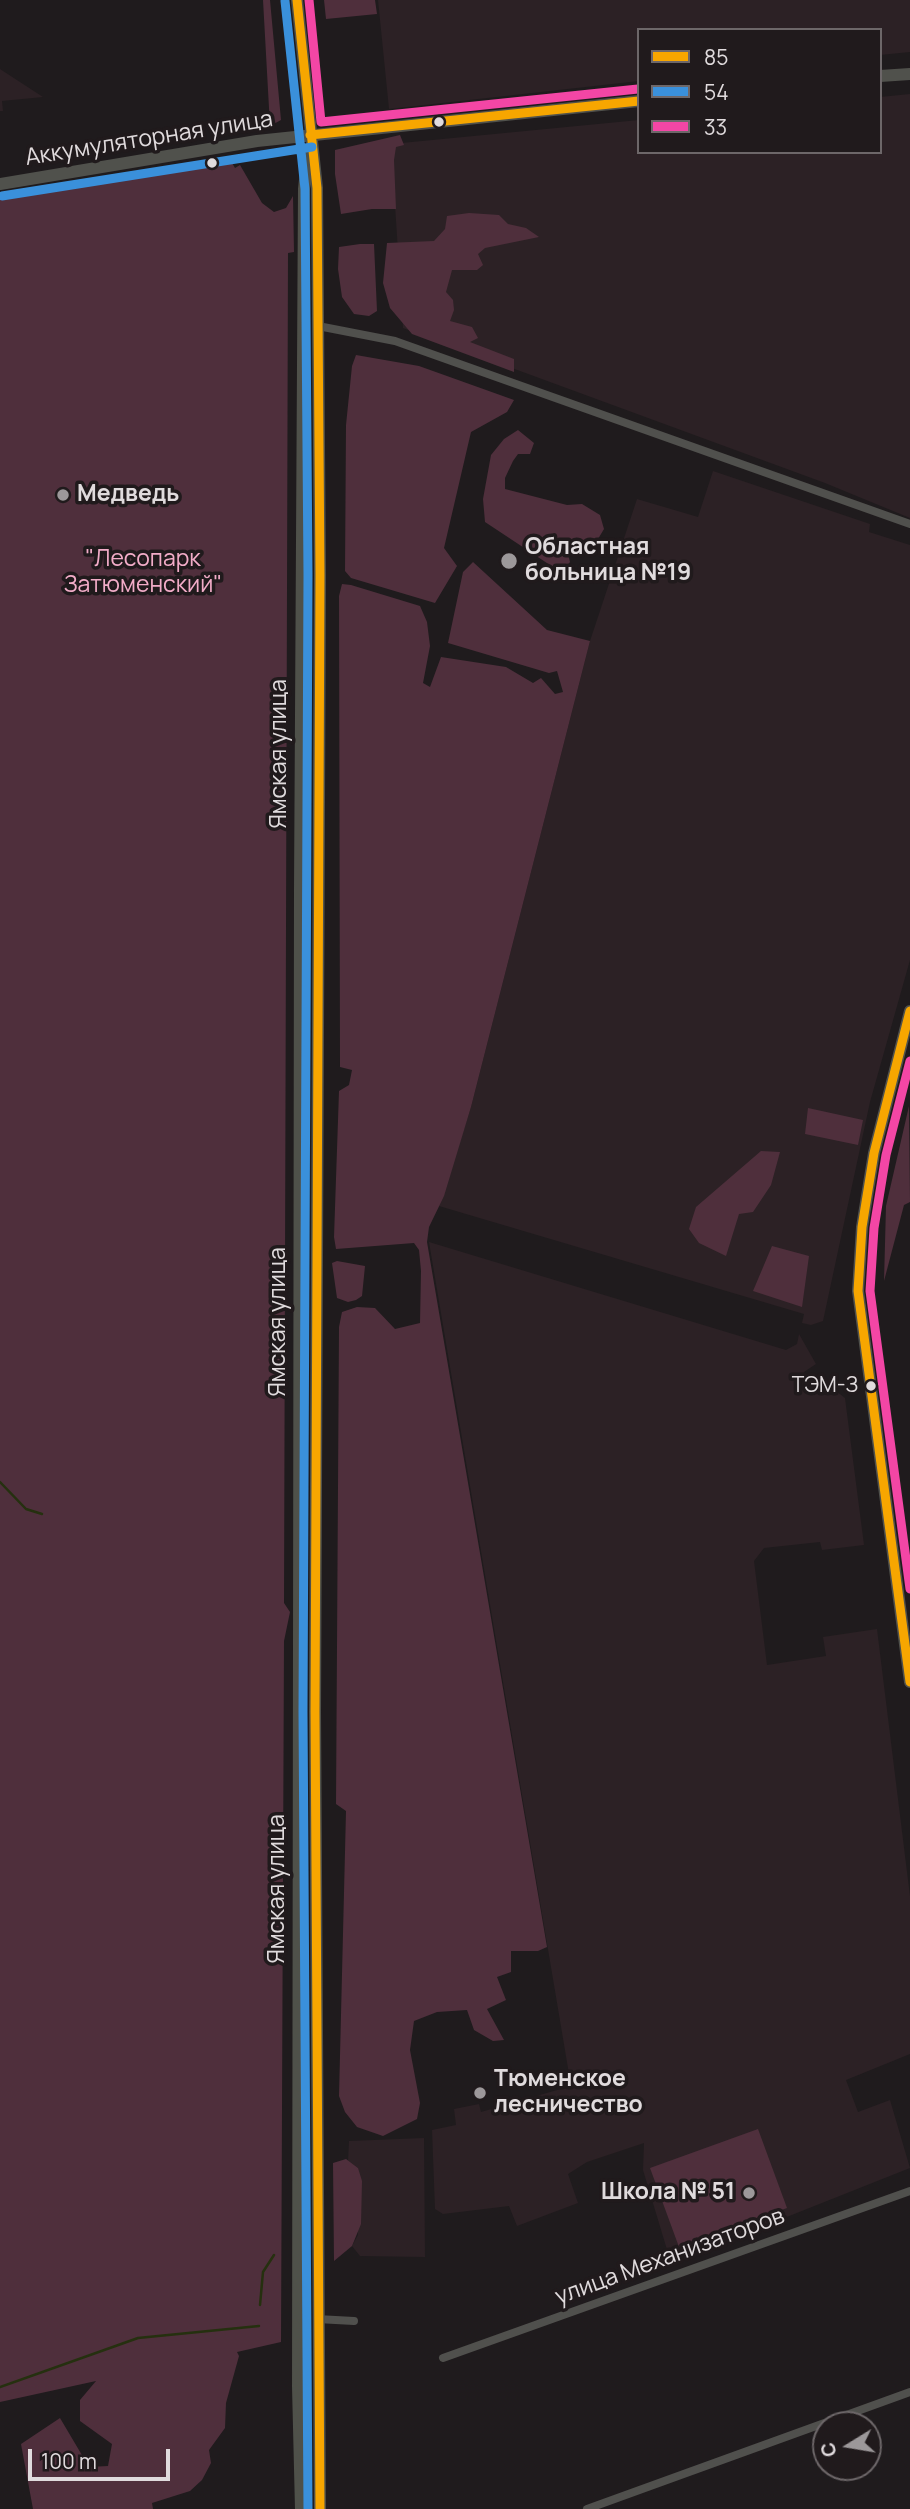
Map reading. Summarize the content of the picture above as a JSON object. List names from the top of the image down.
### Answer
{
  "streets": {
    "main road": ["Ямская улица"],
    "street": ["Аккумуляторная улица", "улица Механизаторов"]
  },
  "crossings": [
    ["Аккумуляторная улица", "Ямская улица"]
  ],
  "parks": ["\"Лесопарк Затюменский\""],
  "places": [
    "Медведь",
    "Областная больница №19",
    "ТЭМ-З",
    "Тюменское лесничество",
    "Школа № 51"
  ],
  "lines": ["transit line 85", "transit line 33", "transit line 54"],
  "legend": ["85", "54", "33"],
  "scale_bar": "100 m",
  "north": "left"
}
